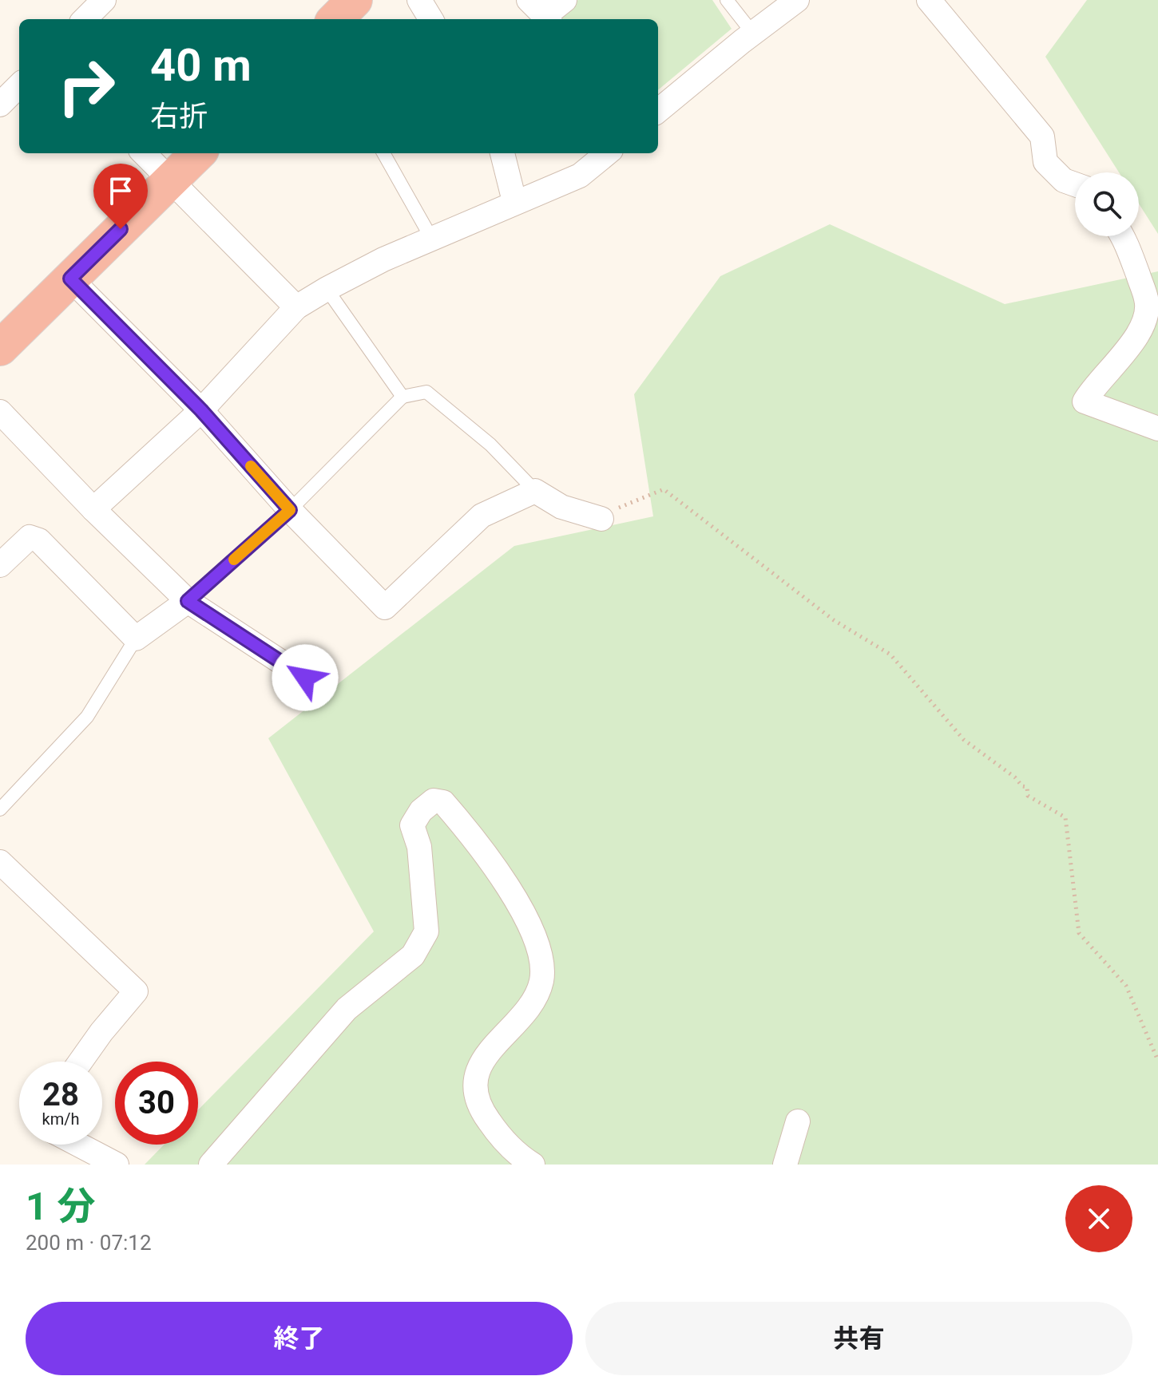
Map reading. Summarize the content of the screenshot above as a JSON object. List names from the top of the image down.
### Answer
{
  "page": {
    "turn": ["40 m", "右折"],
    "speed": "28 km/h",
    "limit": "30",
    "heading": ["1 分", "200 m · 07:12"],
    "buttons": ["終了", "共有"]
  }
}
